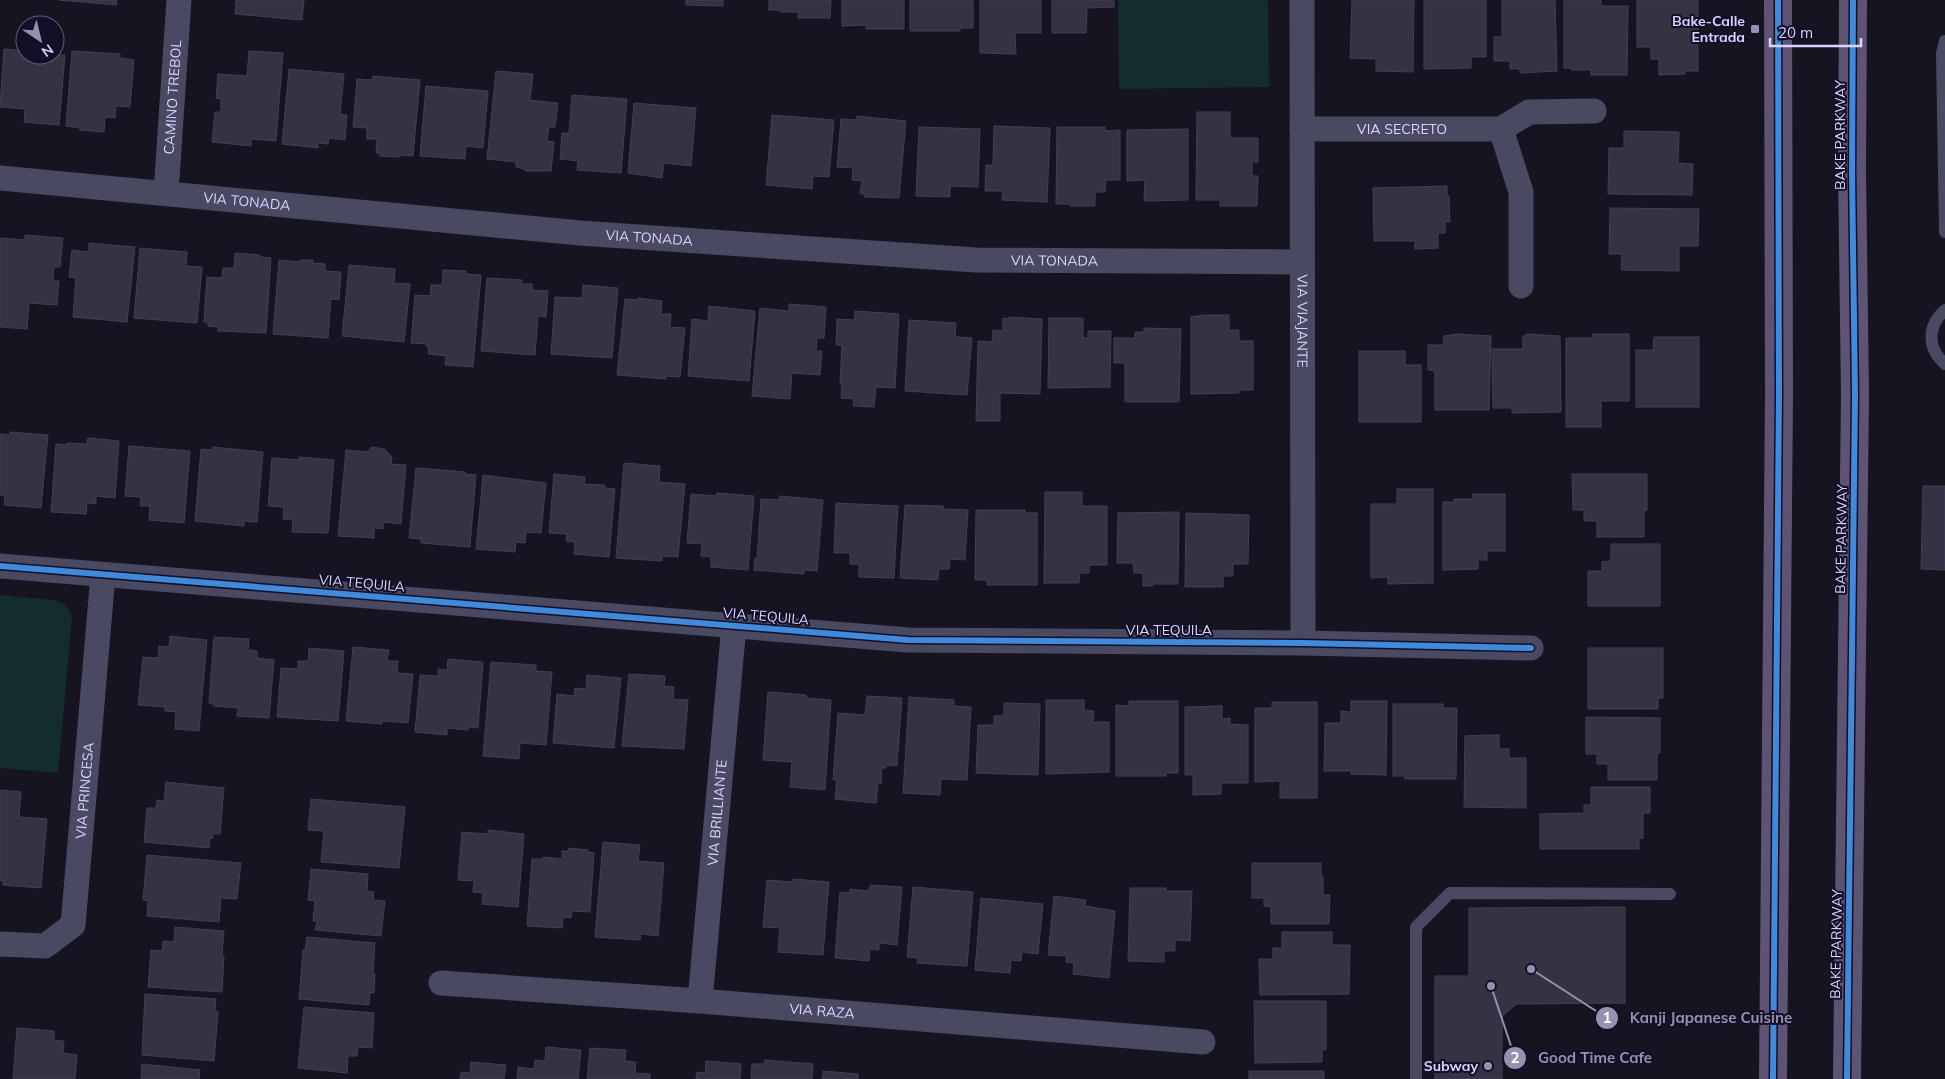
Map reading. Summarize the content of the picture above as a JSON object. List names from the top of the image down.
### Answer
{
  "streets": {
    "main road": ["BAKE PARKWAY"],
    "street": [
      "CAMINO TREBOL",
      "VIA SECRETO",
      "VIA TONADA",
      "VIA VIAJANTE",
      "VIA TEQUILA",
      "VIA PRINCESA",
      "VIA BRILLIANTE",
      "VIA RAZA"
    ]
  },
  "crossings": [
    ["CAMINO TREBOL", "VIA TONADA"],
    ["VIA SECRETO", "VIA VIAJANTE"],
    ["VIA TONADA", "VIA VIAJANTE"],
    ["VIA VIAJANTE", "VIA TEQUILA"],
    ["VIA TEQUILA", "VIA PRINCESA"],
    ["VIA TEQUILA", "VIA BRILLIANTE"],
    ["VIA BRILLIANTE", "VIA RAZA"]
  ],
  "places": {
    "transit": ["Bake-Calle Entrada"],
    "other": ["Kanji Japanese Cuisine", "Good Time Cafe", "Subway"]
  },
  "scale_bar": "20 m",
  "north": "bottom right"
}
